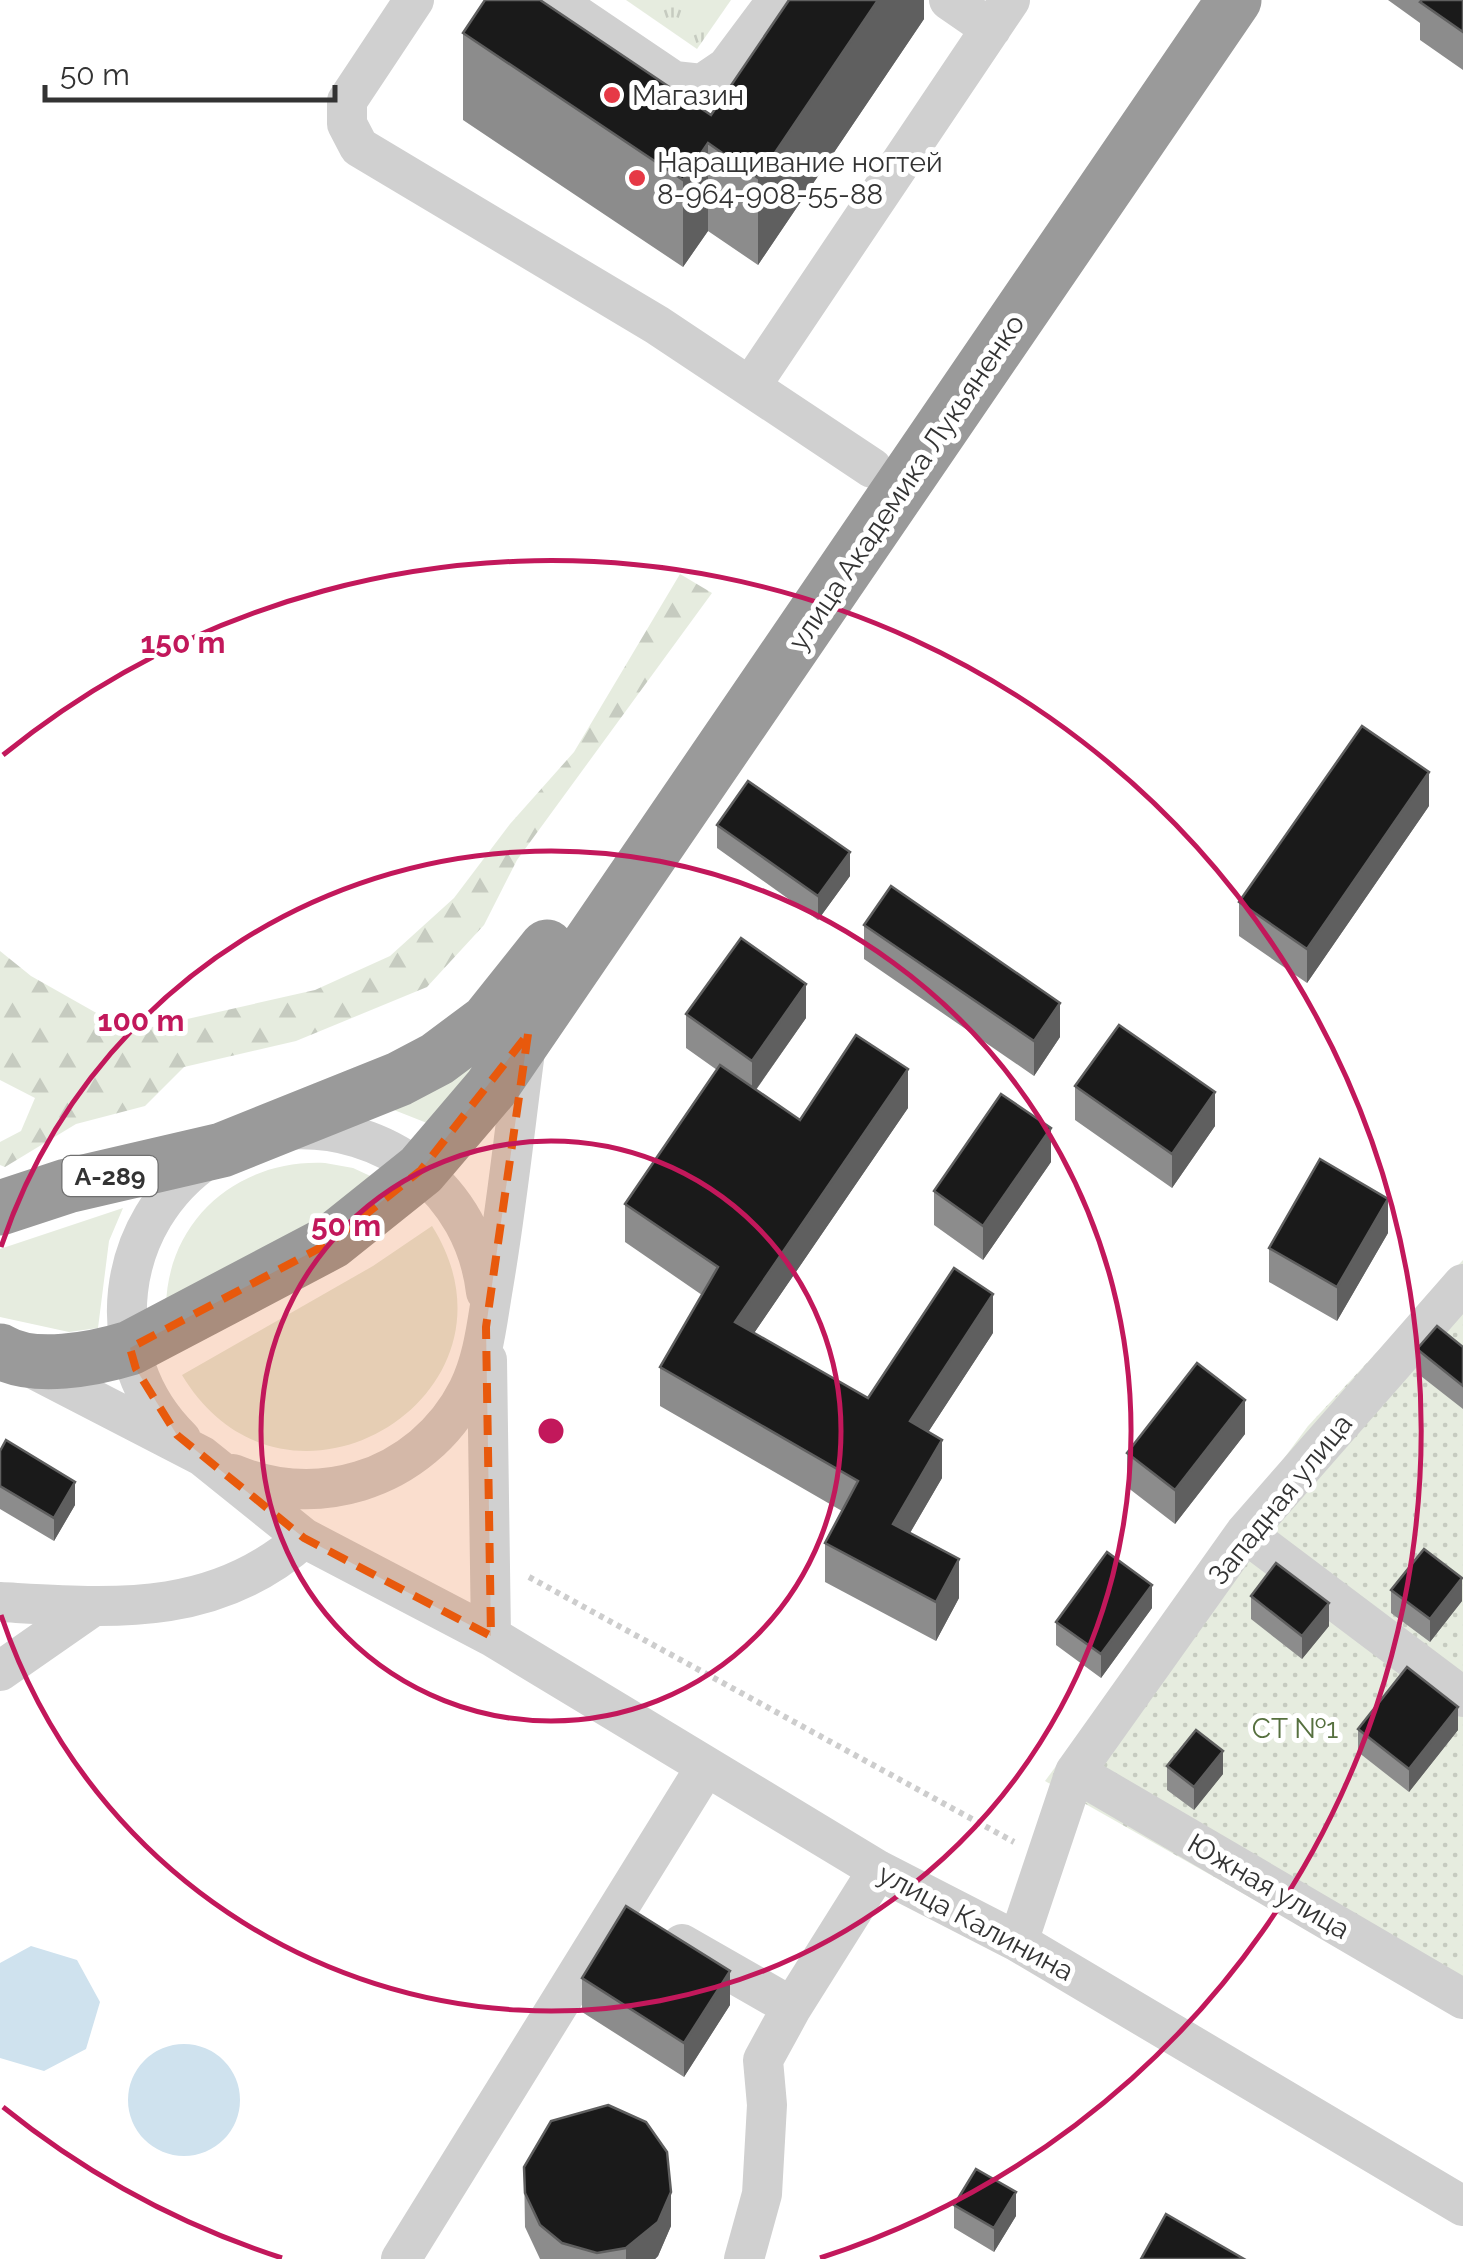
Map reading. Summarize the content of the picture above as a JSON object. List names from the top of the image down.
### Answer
{
  "streets": {
    "highway": ["улица Академика Лукьяненко", "А-289"],
    "street": ["Западная улица", "Южная улица", "улица Калинина"]
  },
  "crossings": [
    ["А-289", "улица Калинина"],
    ["Западная улица", "Южная улица"],
    ["Западная улица", "улица Калинина"]
  ],
  "parks": ["СТ №1"],
  "places": ["Магазин", "Наращивание ногтей 8-964-908-55-88"],
  "scale_bar": "50 m",
  "rings": ["150 m", "100 m", "50 m"]
}
